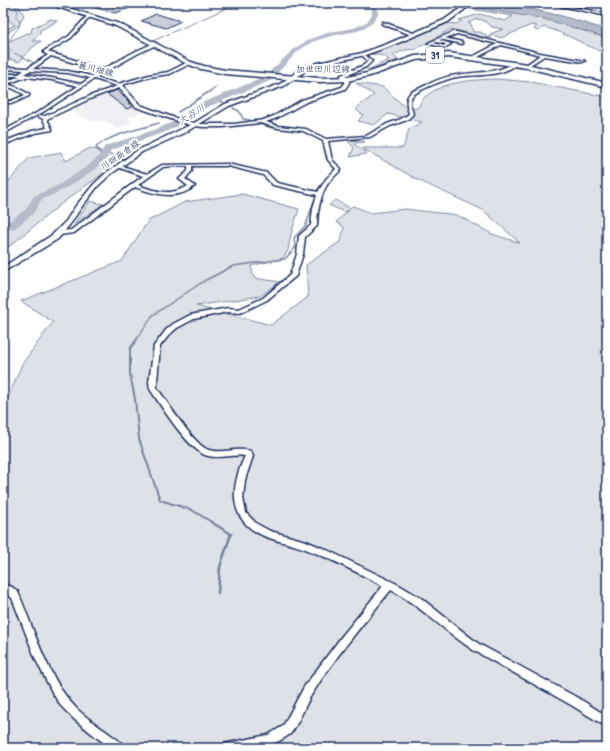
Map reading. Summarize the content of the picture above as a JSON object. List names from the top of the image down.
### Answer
{
  "streets": {
    "main road": ["31", "加世田川辺線"],
    "street": ["麓川畑線", "川畑高倉線"]
  },
  "crossings": [
    ["麓川畑線", "川畑高倉線"],
    ["加世田川辺線", "川畑高倉線"]
  ],
  "water": ["大谷川"]
}
